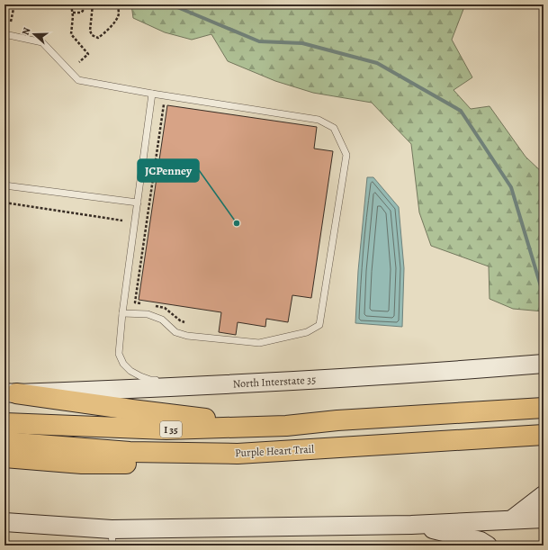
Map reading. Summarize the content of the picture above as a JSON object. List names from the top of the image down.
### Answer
{
  "streets": {
    "highway": ["I 35", "Purple Heart Trail"],
    "main road": ["North Interstate 35"]
  },
  "places": ["JCPenney"],
  "north": "left"
}
